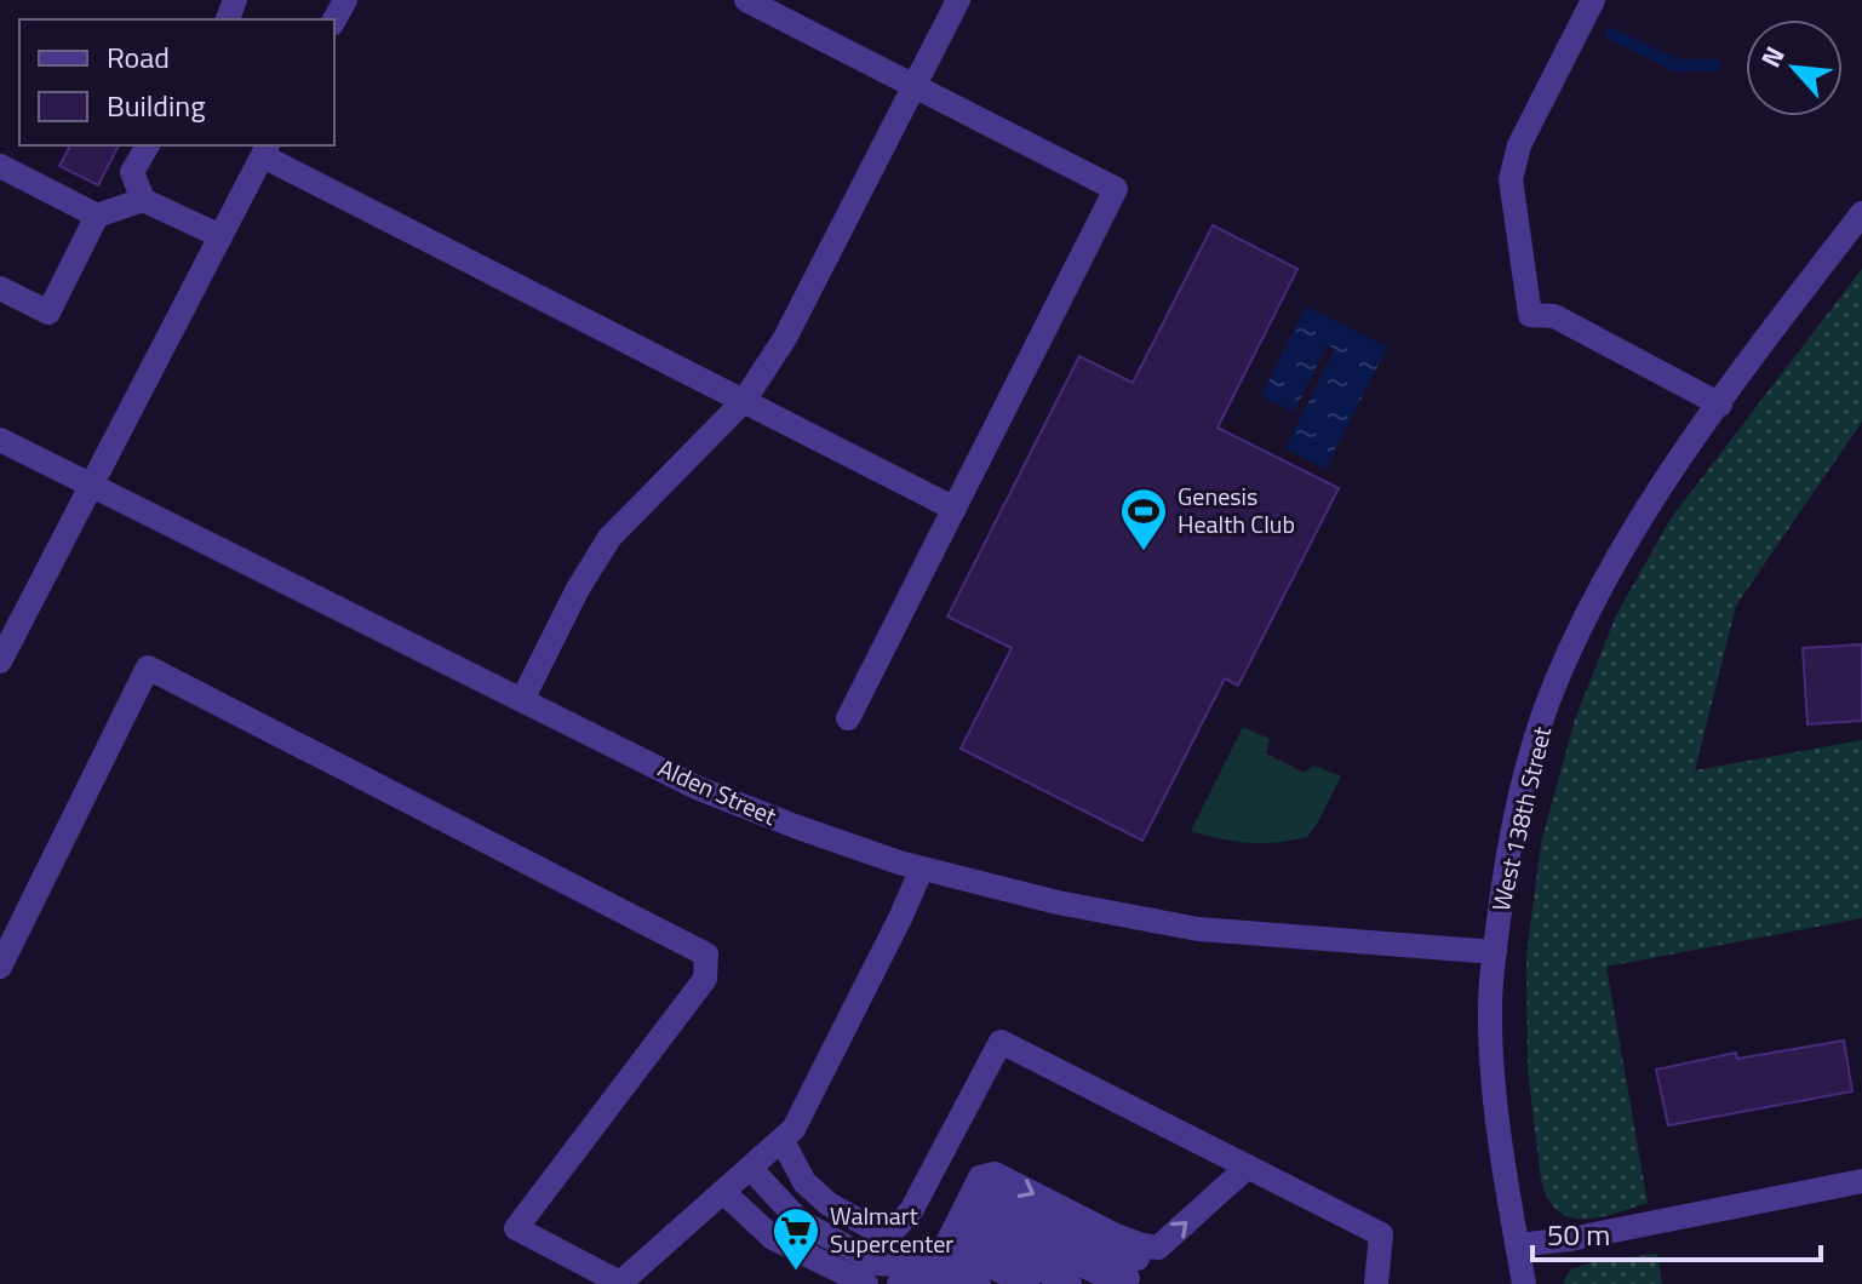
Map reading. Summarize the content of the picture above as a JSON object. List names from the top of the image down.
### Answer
{
  "streets": {
    "street": ["Alden Street", "West 138th Street"]
  },
  "crossings": [
    ["Alden Street", "West 138th Street"]
  ],
  "places": {
    "sports": ["Genesis Health Club"],
    "supermarket": ["Walmart Supercenter"]
  },
  "legend": ["Road", "Building"],
  "scale_bar": "50 m",
  "north": "top left"
}
